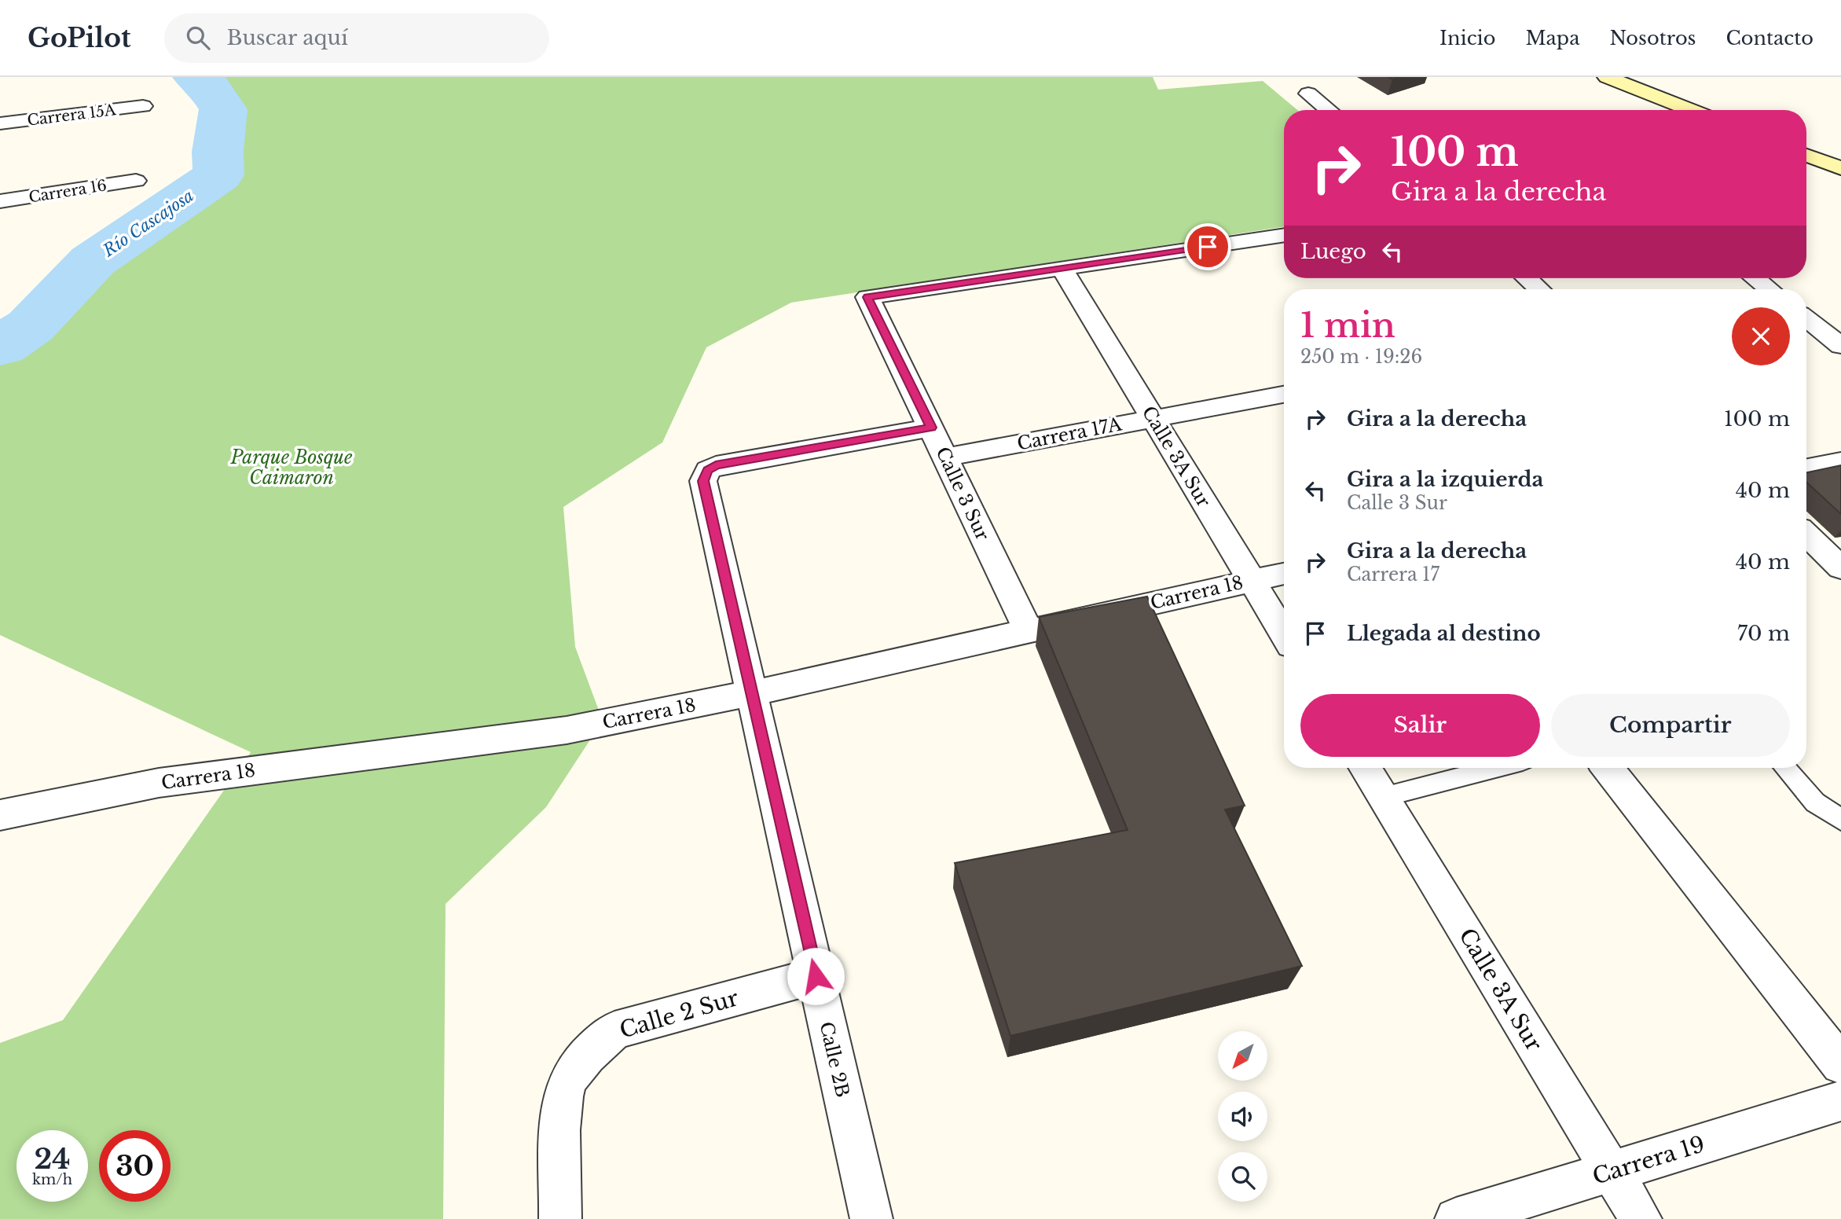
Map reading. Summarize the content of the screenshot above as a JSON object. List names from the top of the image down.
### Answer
{
  "streets": {
    "street": [
      "Carrera 15A",
      "Carrera 16",
      "Carrera 17A",
      "Calle 3A Sur",
      "Calle 3 Sur",
      "Carrera 18",
      "Calle 2 Sur",
      "Calle 2B",
      "Carrera 19"
    ]
  },
  "crossings": [
    ["Carrera 17A", "Calle 3A Sur"],
    ["Carrera 17A", "Calle 3 Sur"],
    ["Calle 3A Sur", "Calle 3 Sur"],
    ["Calle 3A Sur", "Carrera 18"],
    ["Calle 3A Sur", "Carrera 19"],
    ["Calle 3 Sur", "Carrera 18"],
    ["Calle 3 Sur", "Calle 2B"],
    ["Carrera 18", "Calle 2B"],
    ["Calle 2 Sur", "Calle 2B"]
  ],
  "water": ["Río Cascajosa"],
  "parks": ["Parque Bosque Caimaron"],
  "north": "bottom left",
  "page": {
    "header": "GoPilot",
    "search": "Buscar aquí",
    "nav": [
      "Inicio",
      "Mapa",
      "Nosotros",
      "Contacto"
    ],
    "turn": ["100 m", "Gira a la derecha"],
    "then": "Luego",
    "heading": ["1 min", "250 m · 19:26"],
    "list": [
      {
        "name": "Gira a la derecha",
        "value": "100 m"
      },
      {
        "name": "Gira a la izquierda",
        "note": "Calle 3 Sur",
        "value": "40 m"
      },
      {
        "name": "Gira a la derecha",
        "note": "Carrera 17",
        "value": "40 m"
      },
      {
        "name": "Llegada al destino",
        "value": "70 m"
      }
    ],
    "buttons": ["Salir", "Compartir"],
    "speed": "24 km/h",
    "limit": "30"
  }
}
